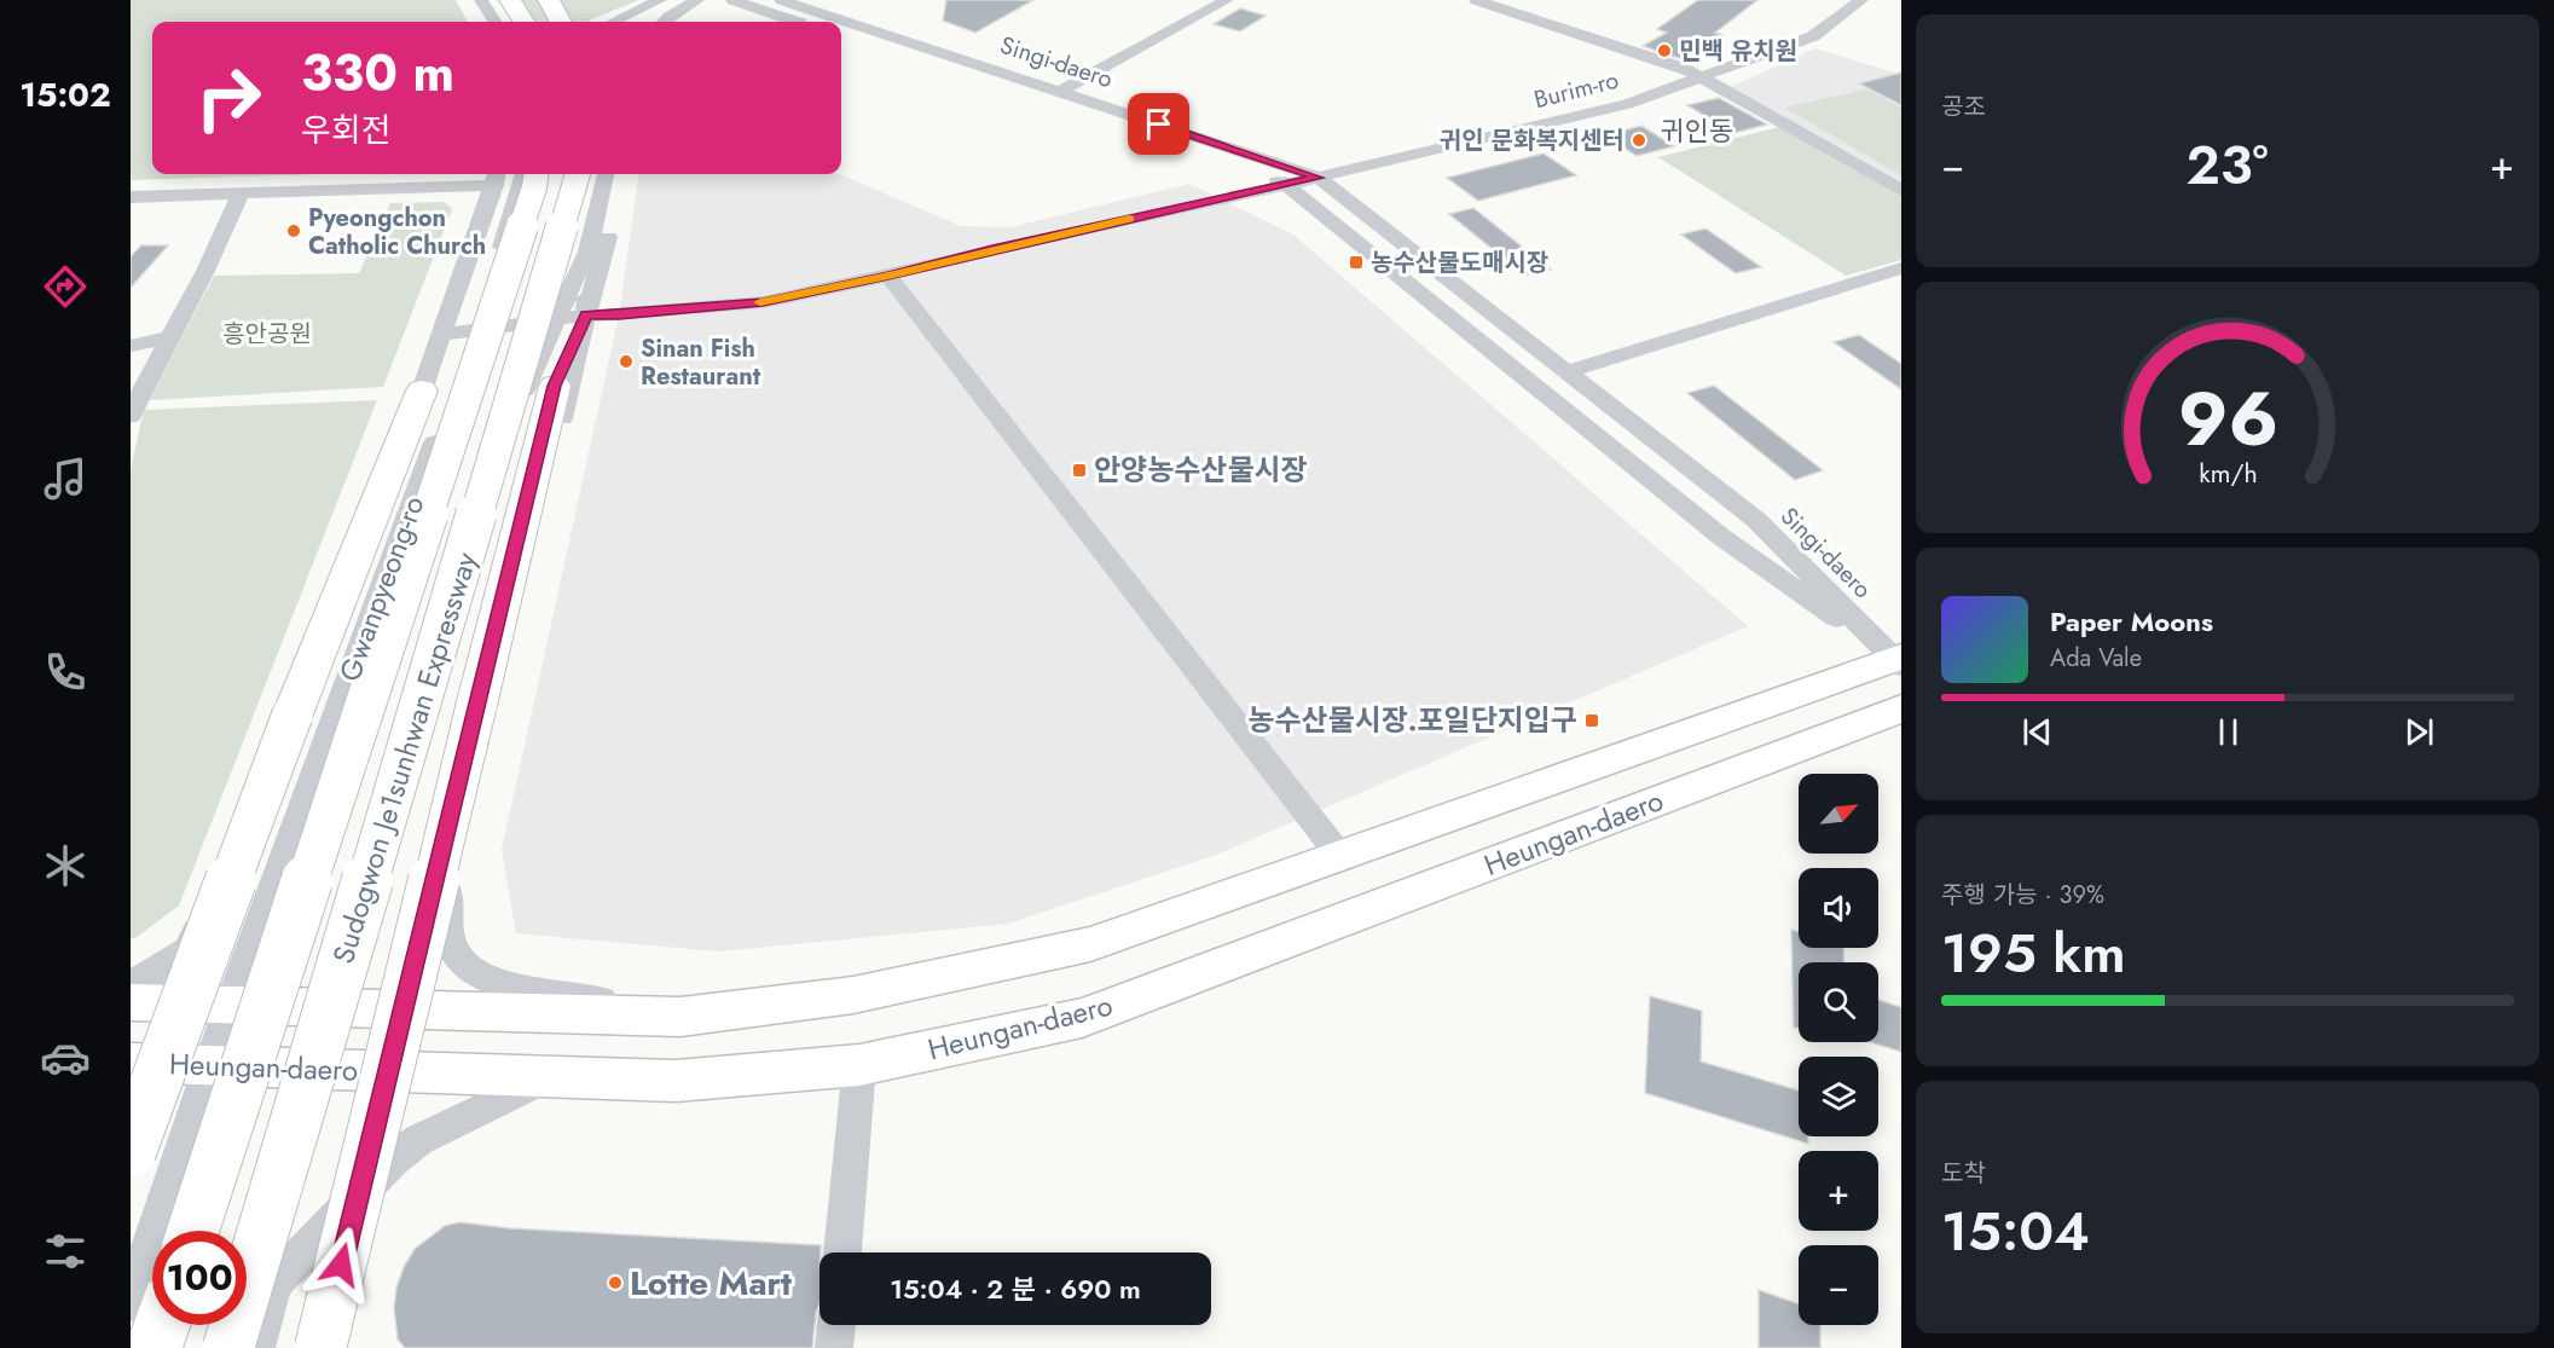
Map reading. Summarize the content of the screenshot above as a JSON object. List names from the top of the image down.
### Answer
{
  "streets": {
    "highway": ["Sudogwon Je1sunhwan Expressway"],
    "main road": ["Heungan-daero"],
    "street": ["Singi-daero", "Burim-ro", "Gwanpyeong-ro"]
  },
  "crossings": [
    ["Singi-daero", "Burim-ro"],
    ["Singi-daero", "Heungan-daero"],
    ["Burim-ro", "Gwanpyeong-ro"],
    ["Gwanpyeong-ro", "Heungan-daero"]
  ],
  "districts": ["귀인동"],
  "parks": ["흥안공원"],
  "places": {
    "other": [
      "민백 유치원",
      "귀인 문화복지센터",
      "Pyeongchon Catholic Church",
      "Sinan Fish Restaurant",
      "Lotte Mart"
    ],
    "transit": ["농수산물도매시장", "안양농수산물시장", "농수산물시장.포일단지입구"]
  },
  "north": "top right",
  "page": {
    "tabs": "15:02",
    "tile": [
      "공조",
      ["주행 가능 · 39%", "195 km"],
      ["도착", "15:04"]
    ],
    "turn": ["330 m", "우회전"],
    "heat": ["−", "23°", "+"],
    "song": ["Paper Moons", "Ada Vale"],
    "map_buttons": ["+", "−"],
    "limit": "100",
    "trip": "15:04 · 2 분 · 690 m",
    "gauge": ["96", "km/h"]
  }
}
